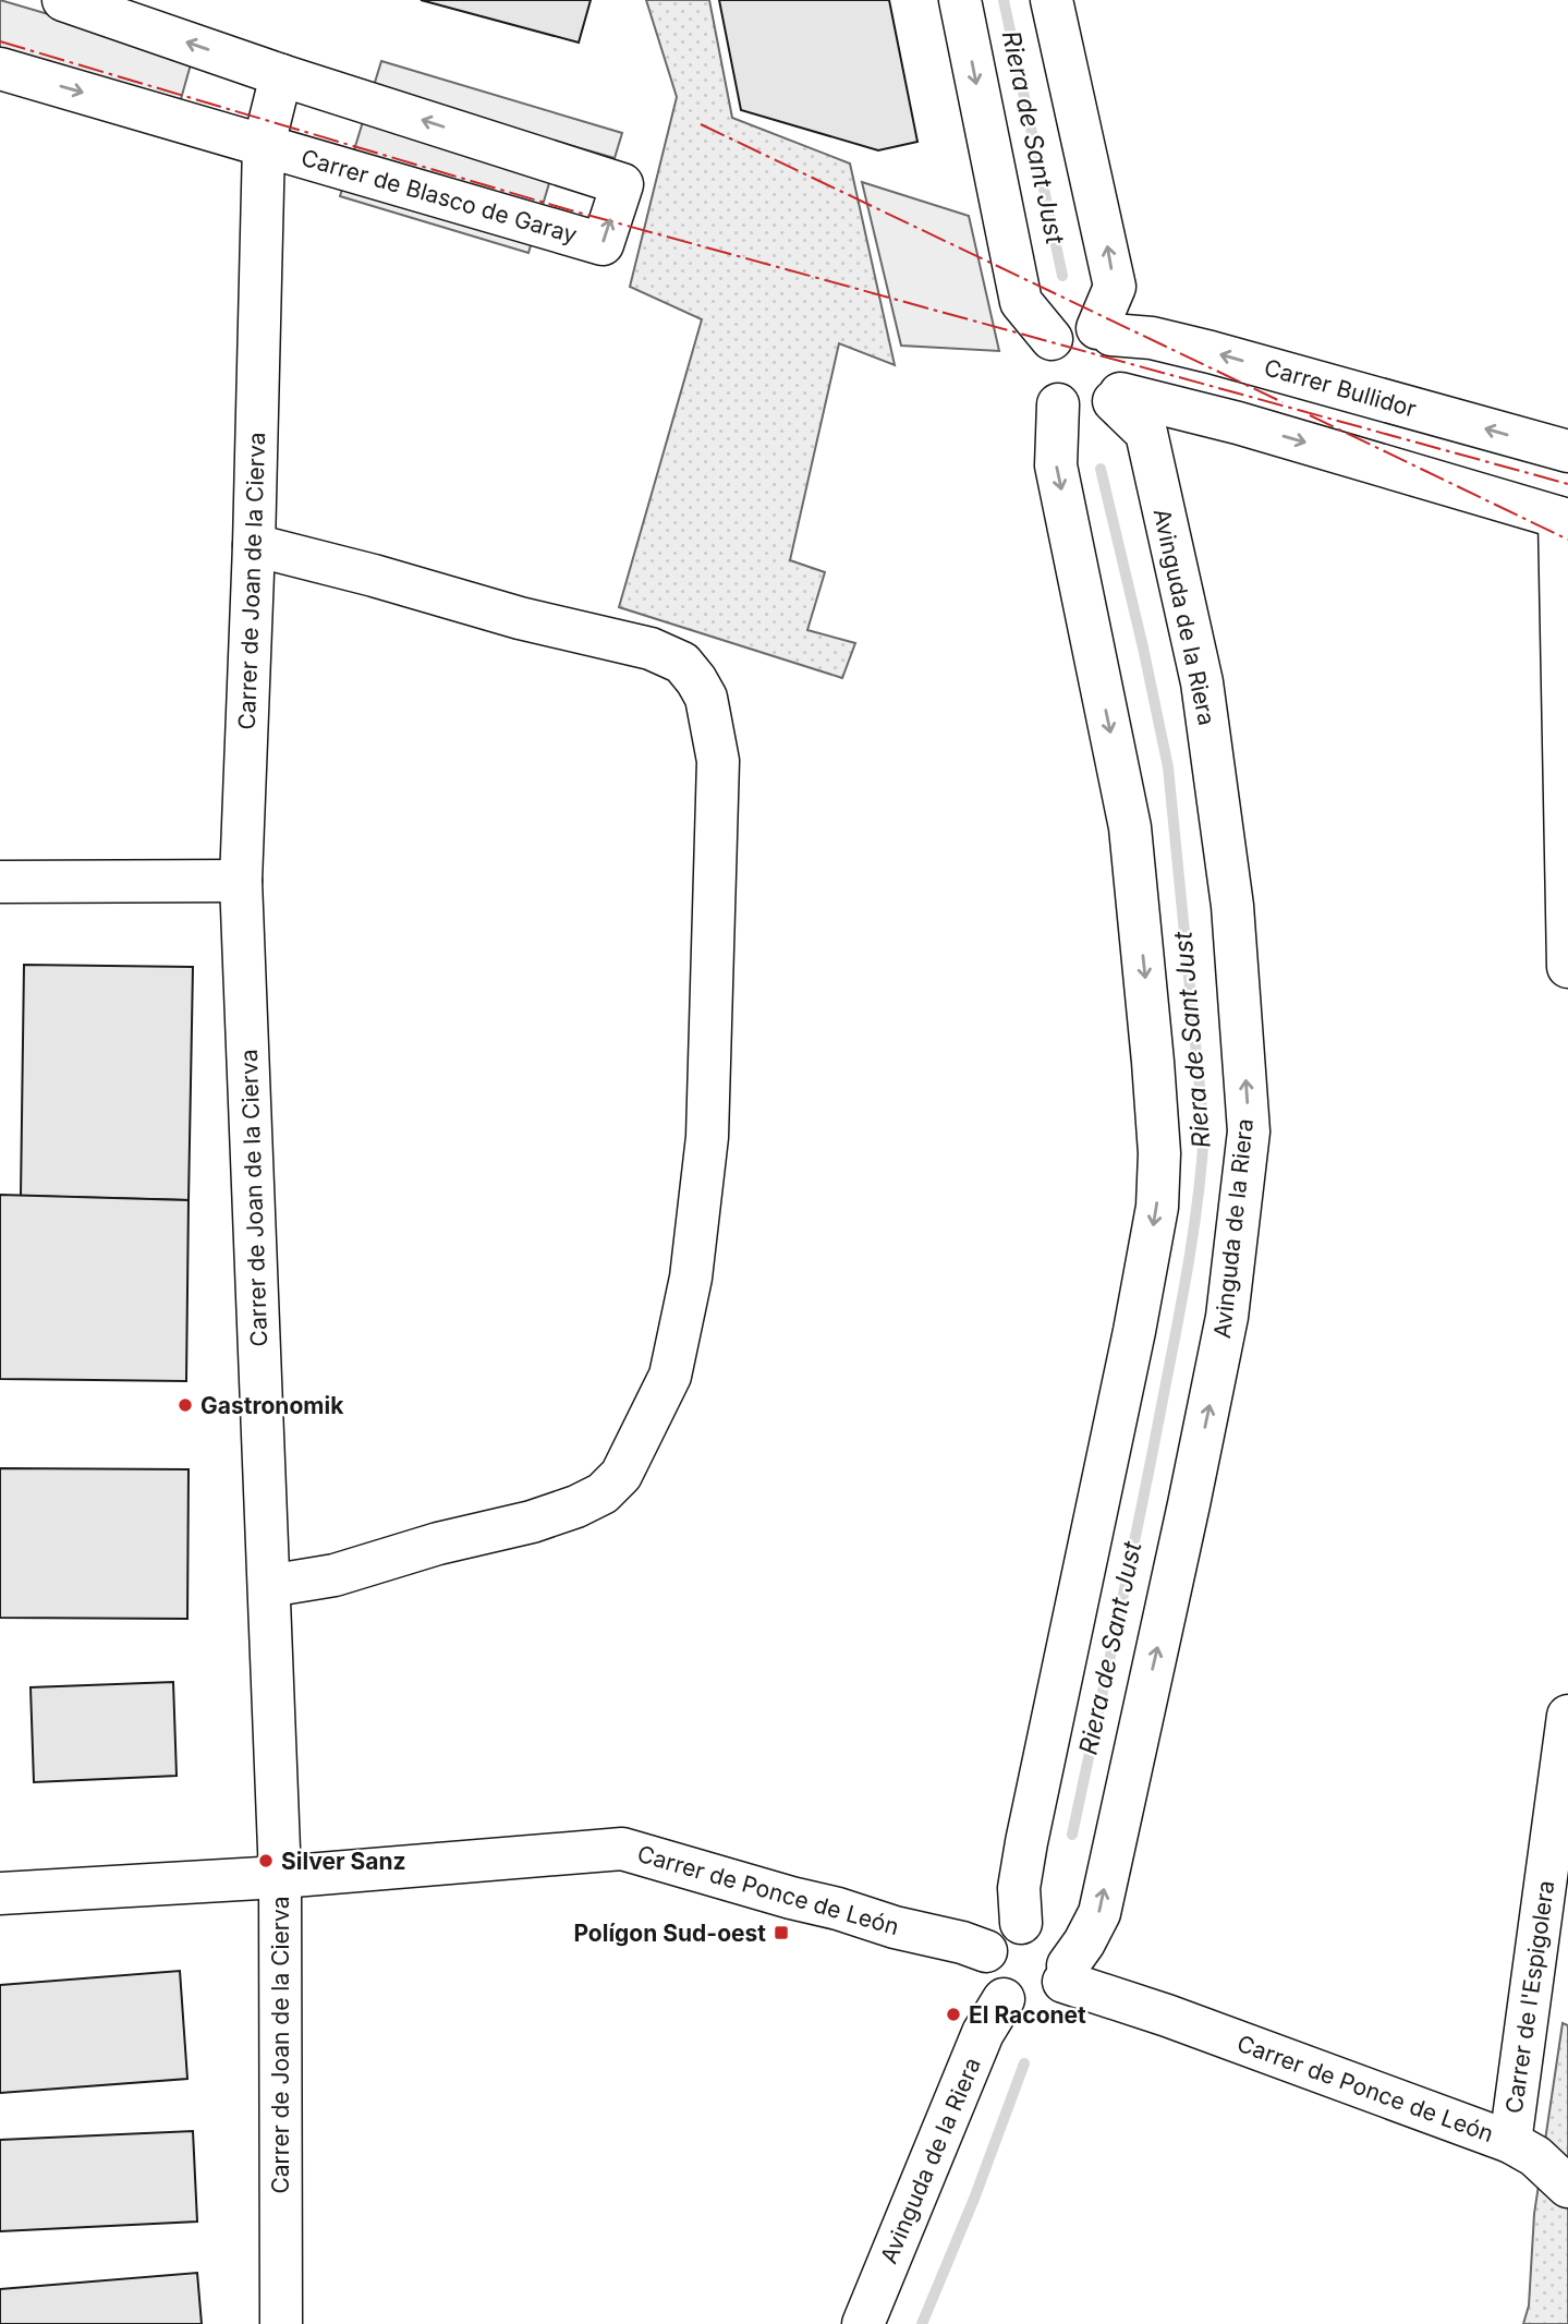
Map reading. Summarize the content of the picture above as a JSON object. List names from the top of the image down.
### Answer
{
  "streets": {
    "street": [
      "Carrer de Blasco de Garay",
      "Carrer Bullidor",
      "Carrer de Joan de la Cierva",
      "Avinguda de la Riera",
      "Carrer de Ponce de León",
      "Carrer de l'Espigolera"
    ]
  },
  "crossings": [
    ["Carrer de Blasco de Garay", "Carrer de Joan de la Cierva"],
    ["Carrer Bullidor", "Avinguda de la Riera"],
    ["Carrer de Joan de la Cierva", "Carrer de Ponce de León"],
    ["Avinguda de la Riera", "Carrer de Ponce de León"],
    ["Carrer de Ponce de León", "Carrer de l'Espigolera"]
  ],
  "water": ["Riera de Sant Just"],
  "places": {
    "other": ["Gastronomik", "Silver Sanz", "El Raconet"],
    "transit": ["Polígon Sud-oest"]
  }
}
